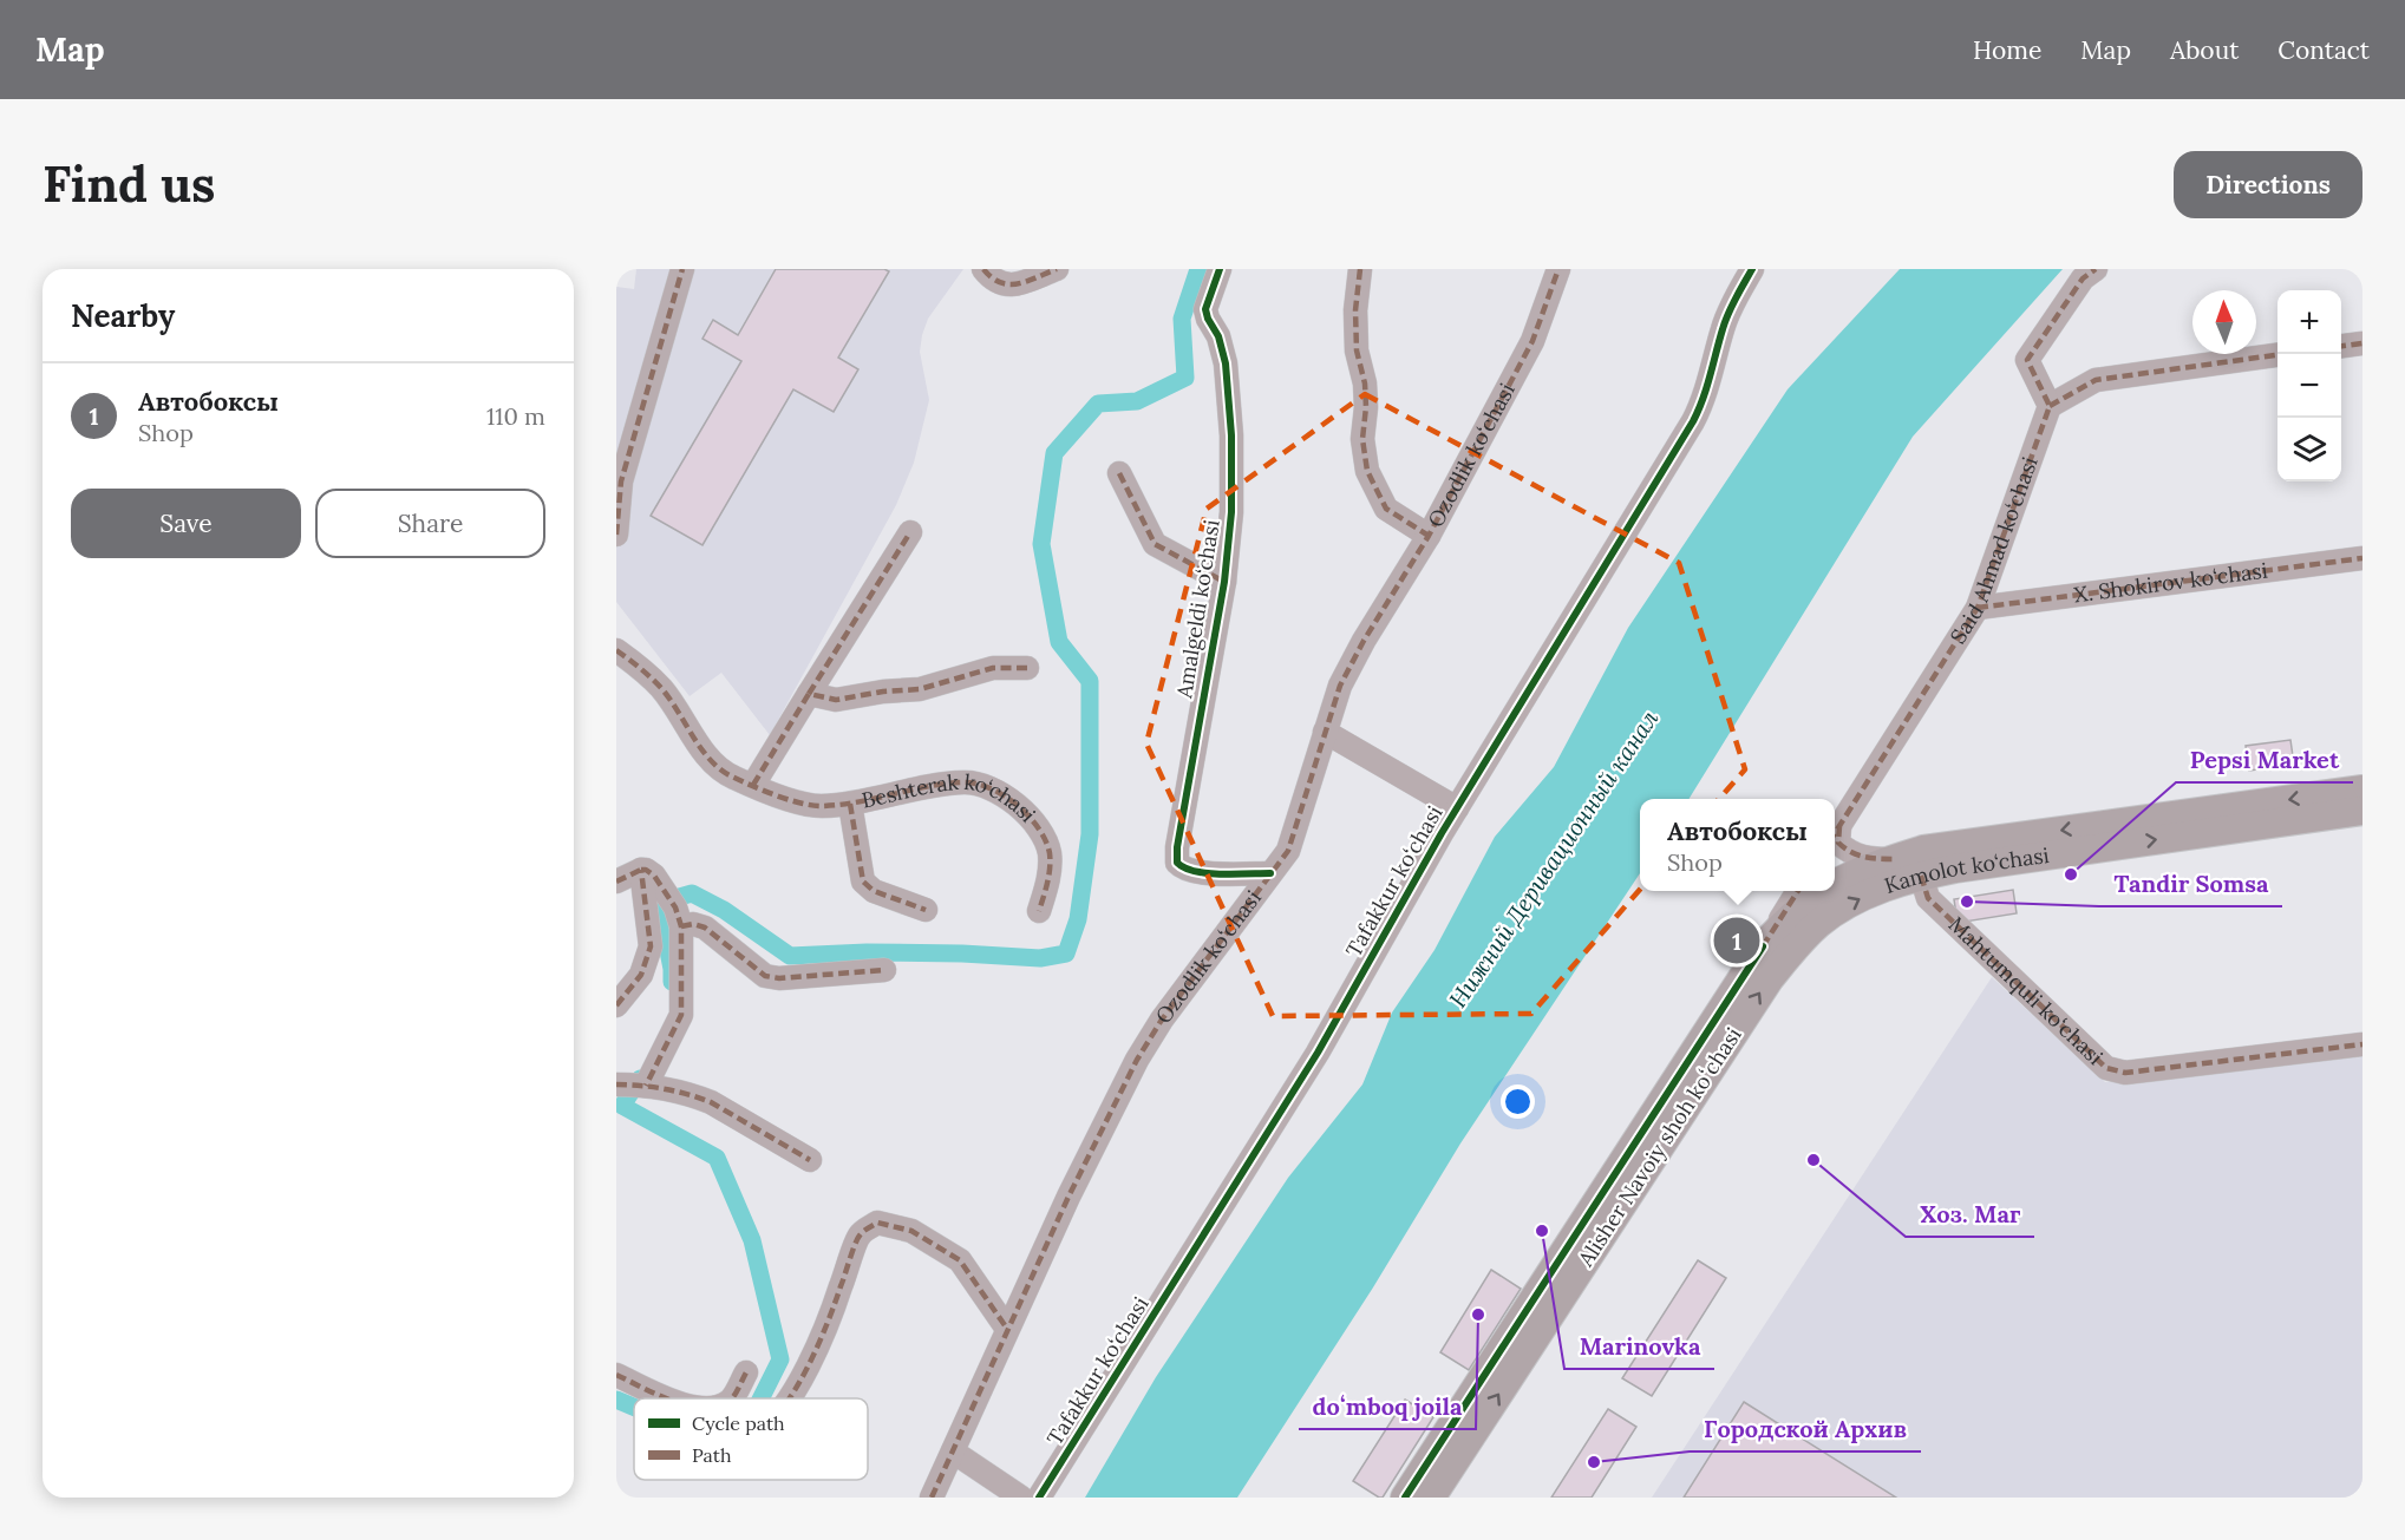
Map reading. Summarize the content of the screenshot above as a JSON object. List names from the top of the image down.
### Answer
{
  "streets": {
    "main road": ["Kamolot ko‘chasi", "Alisher Navoiy shoh koʻchasi"],
    "street": [
      "Ozodlik ko‘chasi",
      "Said Ahmad ko‘chasi",
      "X. Shokirov ko‘chasi",
      "Amalgeldi ko‘chasi",
      "Beshterak ko‘chasi",
      "Tafakkur ko‘chasi",
      "Mahtumquli ko‘chasi"
    ]
  },
  "crossings": [
    ["Ozodlik ko‘chasi", "Amalgeldi ko‘chasi"],
    ["Said Ahmad ko‘chasi", "X. Shokirov ko‘chasi"],
    ["Kamolot ko‘chasi", "Mahtumquli ko‘chasi"],
    ["Kamolot ko‘chasi", "Alisher Navoiy shoh koʻchasi"]
  ],
  "one_way": ["Kamolot ko‘chasi"],
  "water": ["Нижний Деривационный канал"],
  "places": [
    "Pepsi Market",
    "Tandir Somsa",
    "Хоз. Маг",
    "Marinovka",
    "doʻmboq joila",
    "Городской Архив"
  ],
  "legend": ["Cycle path", "Path"],
  "north": "top",
  "page": {
    "header": "Map",
    "nav": [
      "Home",
      "Map",
      "About",
      "Contact"
    ],
    "buttons": [
      "Directions",
      ["Save", "Share"]
    ],
    "title": "Find us",
    "heading": "Nearby",
    "map_buttons": ["+", "−"],
    "list": [
      {
        "mark": "1",
        "name": "Автобоксы",
        "note": "Shop",
        "value": "110 m"
      }
    ],
    "popup": ["Автобоксы", "Shop"],
    "pins": "1"
  }
}
